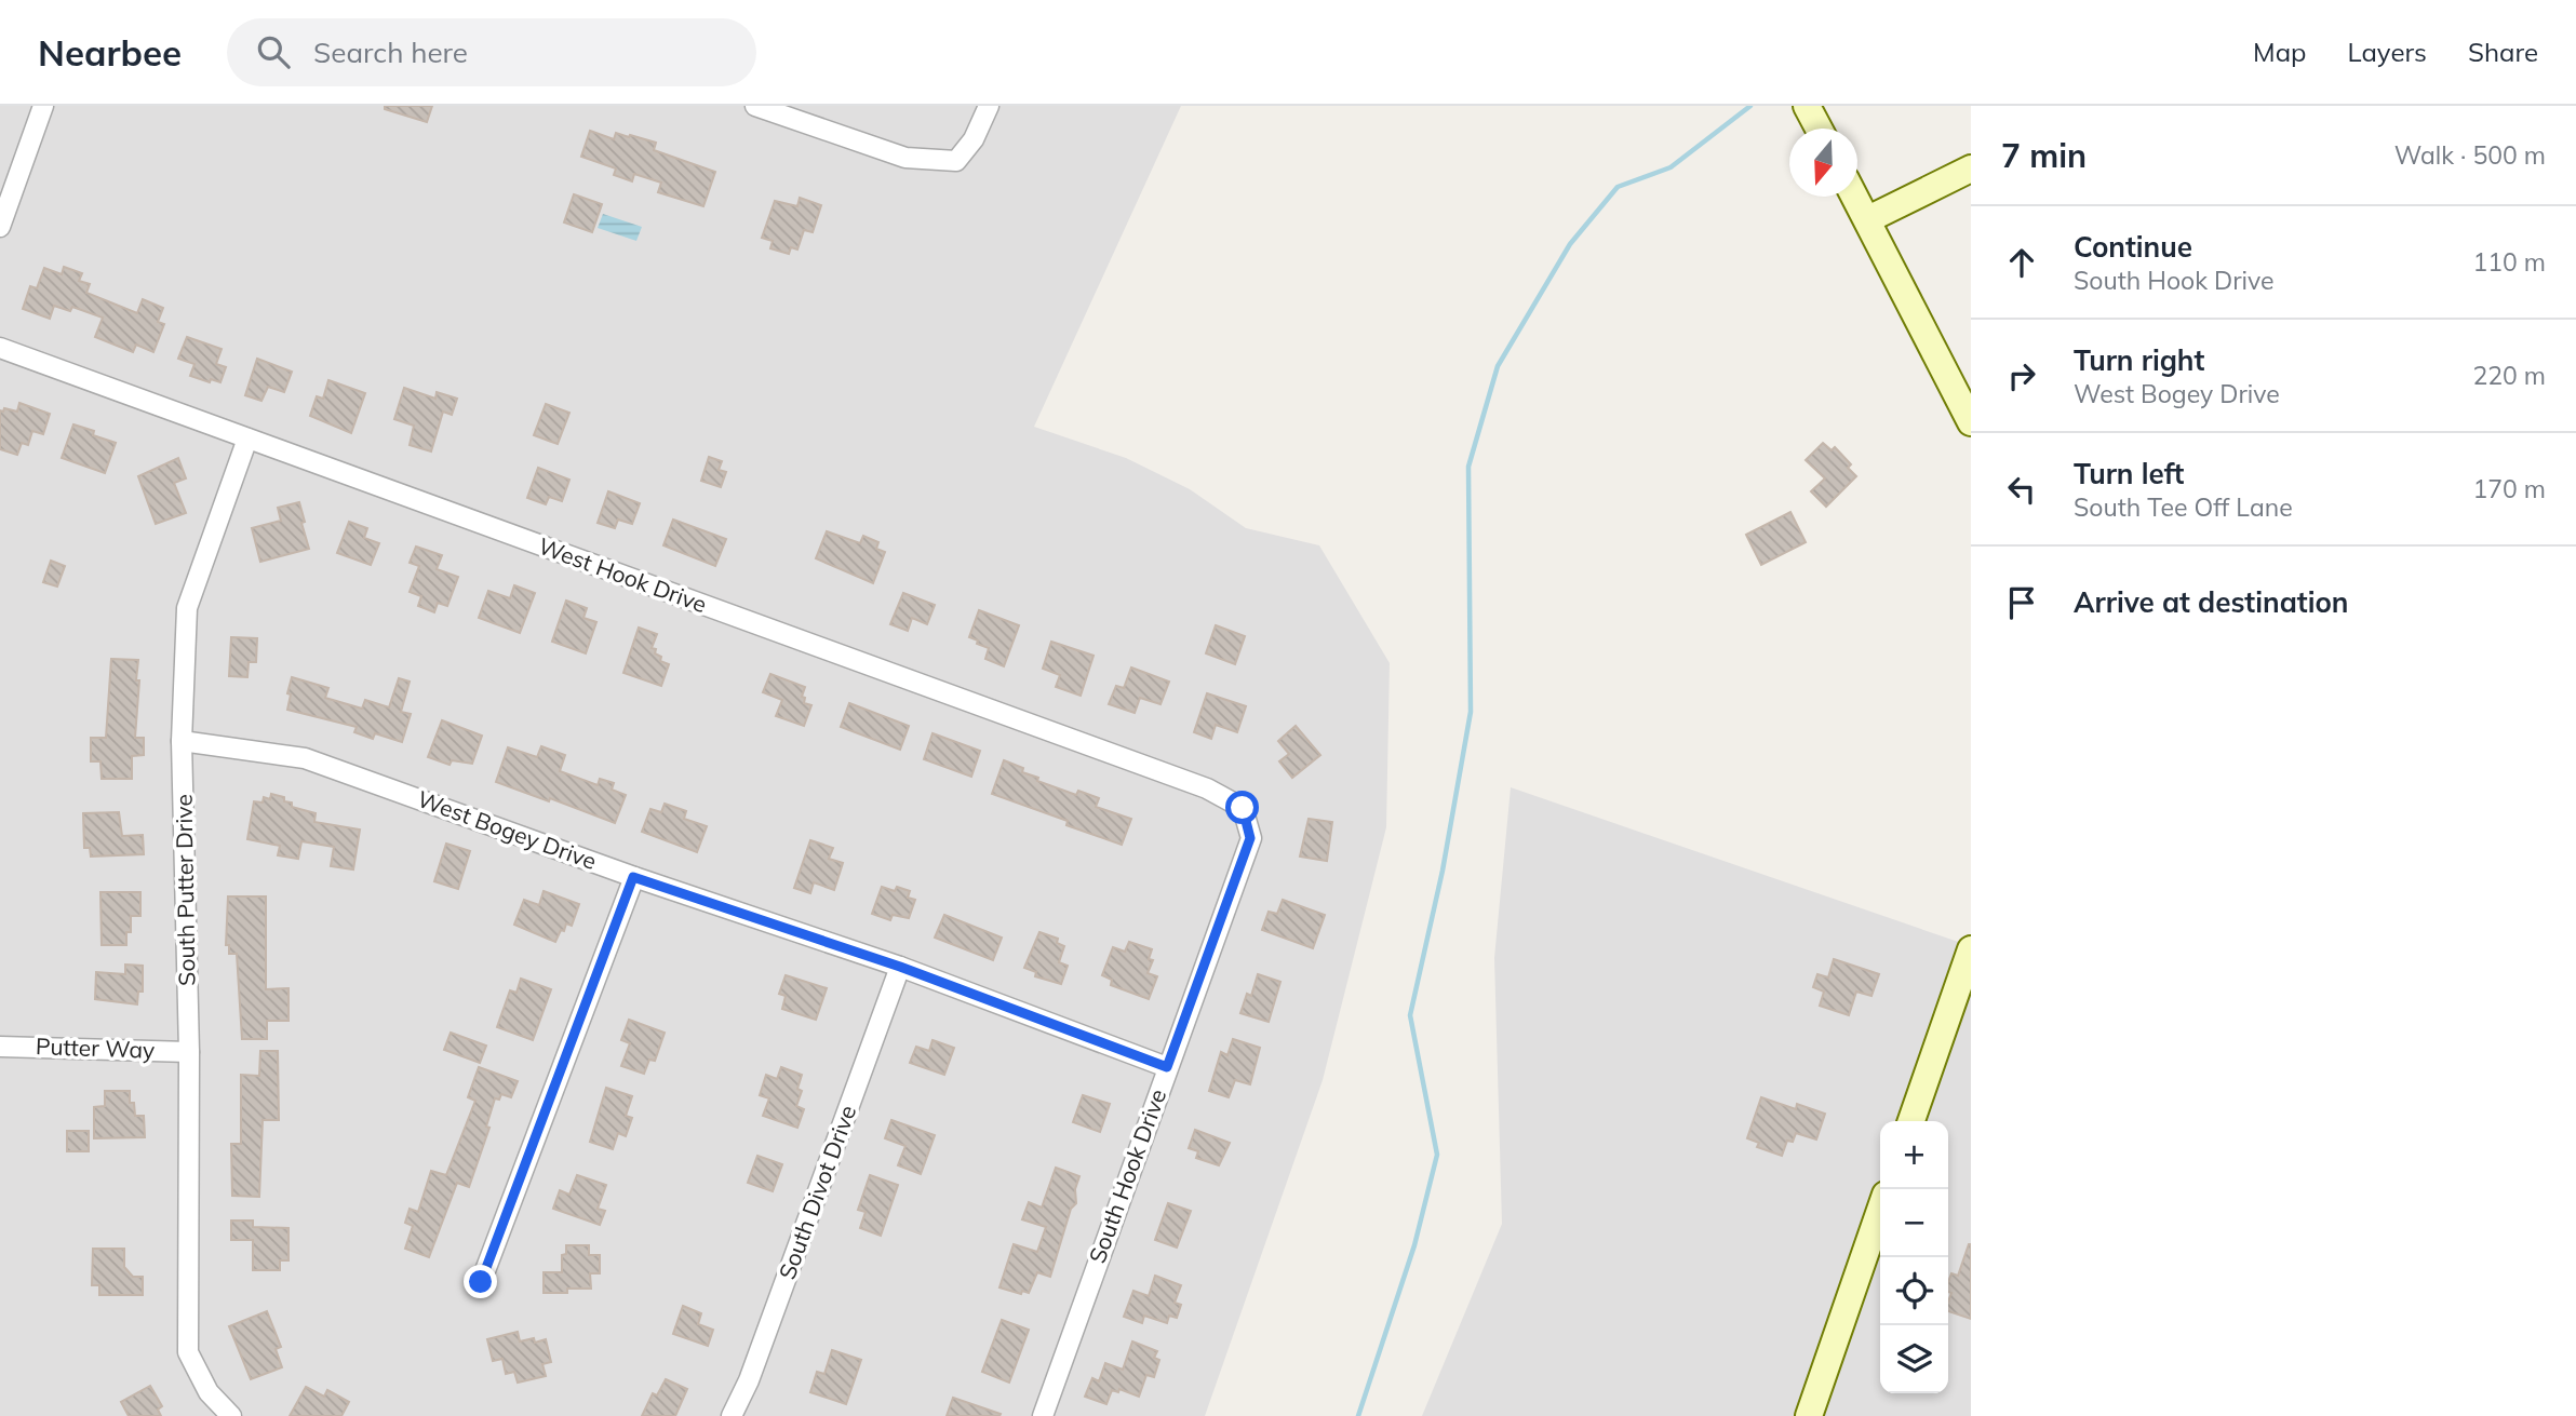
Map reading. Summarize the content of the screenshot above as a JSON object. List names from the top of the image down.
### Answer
{
  "streets": {
    "street": [
      "West Hook Drive",
      "West Bogey Drive",
      "South Putter Drive",
      "Putter Way",
      "South Hook Drive",
      "South Divot Drive"
    ]
  },
  "crossings": [
    ["West Hook Drive", "South Putter Drive"],
    ["West Hook Drive", "South Hook Drive"],
    ["West Bogey Drive", "South Putter Drive"],
    ["West Bogey Drive", "South Hook Drive"],
    ["West Bogey Drive", "South Divot Drive"],
    ["South Putter Drive", "Putter Way"]
  ],
  "north": "bottom",
  "page": {
    "header": "Nearbee",
    "search": "Search here",
    "nav": ["Map", "Layers", "Share"],
    "heading": ["7 min", "Walk · 500 m"],
    "list": [
      ["Continue", "South Hook Drive", "110 m"],
      ["Turn right", "West Bogey Drive", "220 m"],
      ["Turn left", "South Tee Off Lane", "170 m"],
      "Arrive at destination"
    ],
    "map_buttons": ["+", "−"]
  }
}
